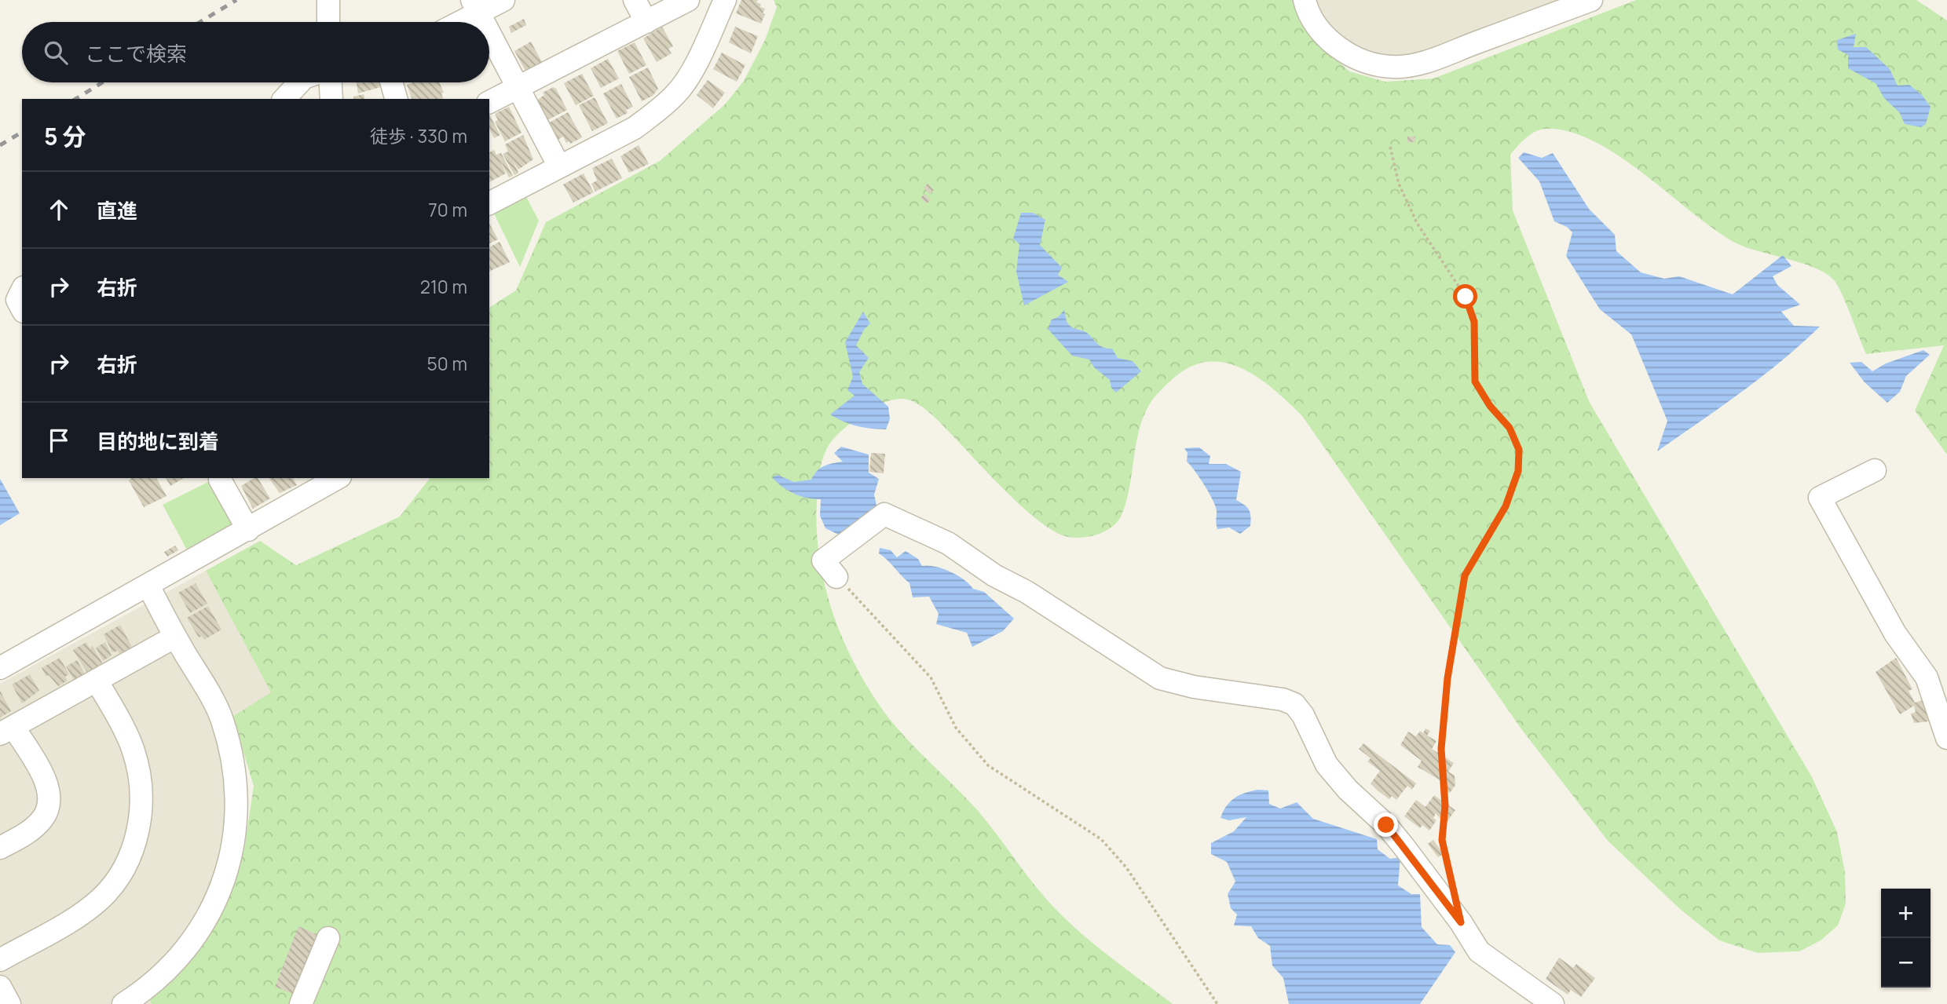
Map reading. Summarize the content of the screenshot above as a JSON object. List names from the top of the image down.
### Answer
{
  "page": {
    "search": "ここで検索",
    "heading": ["5 分", "徒歩 · 330 m"],
    "list": [
      ["直進", "70 m"],
      ["右折", "210 m"],
      ["右折", "50 m"],
      "目的地に到着"
    ],
    "map_buttons": ["+", "−"]
  }
}
